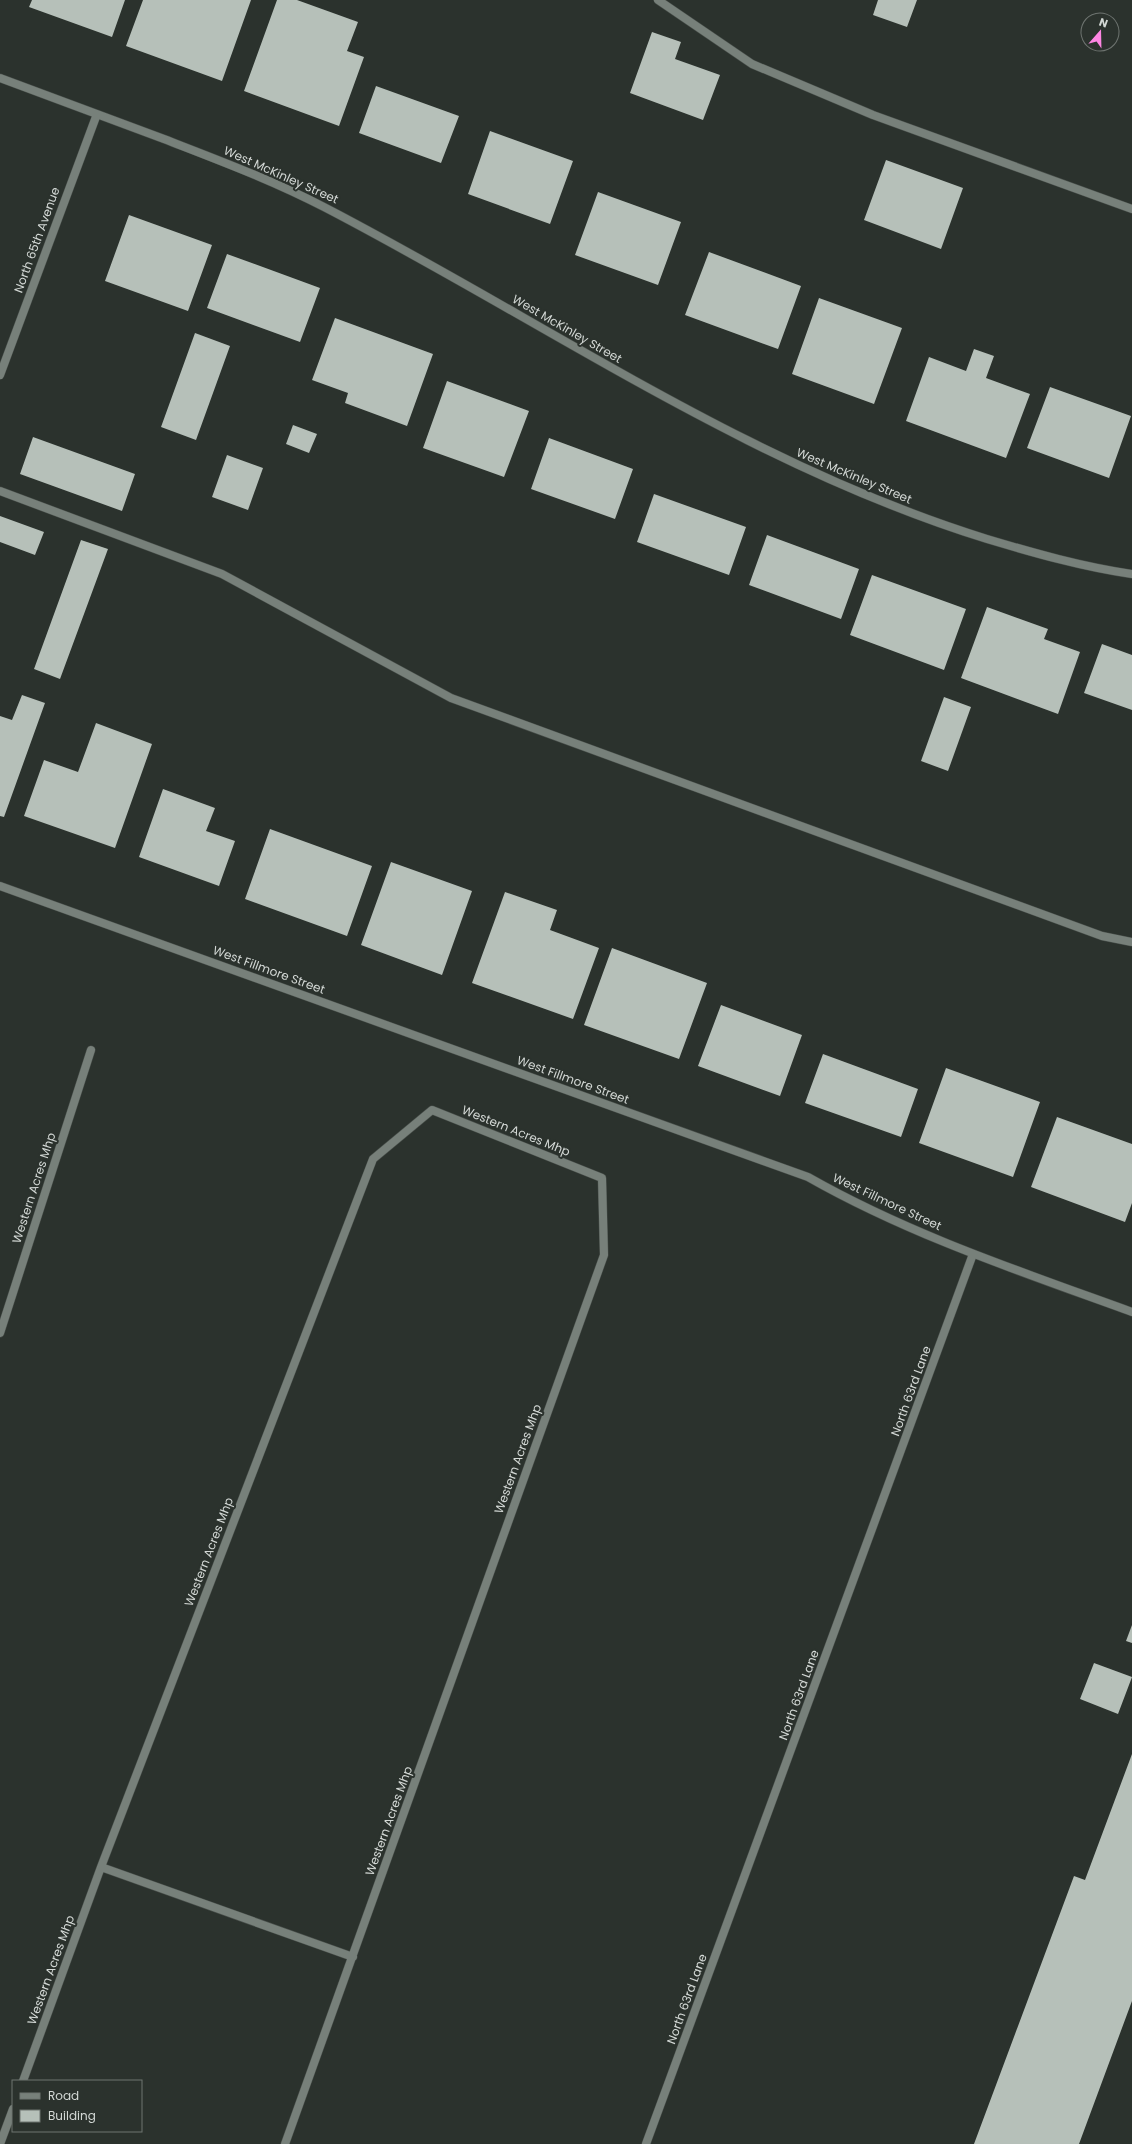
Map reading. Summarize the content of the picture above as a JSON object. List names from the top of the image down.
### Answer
{
  "streets": {
    "street": [
      "West McKinley Street",
      "North 65th Avenue",
      "West Fillmore Street",
      "Western Acres Mhp",
      "North 63rd Lane"
    ]
  },
  "crossings": [
    ["West McKinley Street", "North 65th Avenue"],
    ["West Fillmore Street", "North 63rd Lane"]
  ],
  "legend": ["Road", "Building"],
  "north": "top"
}
